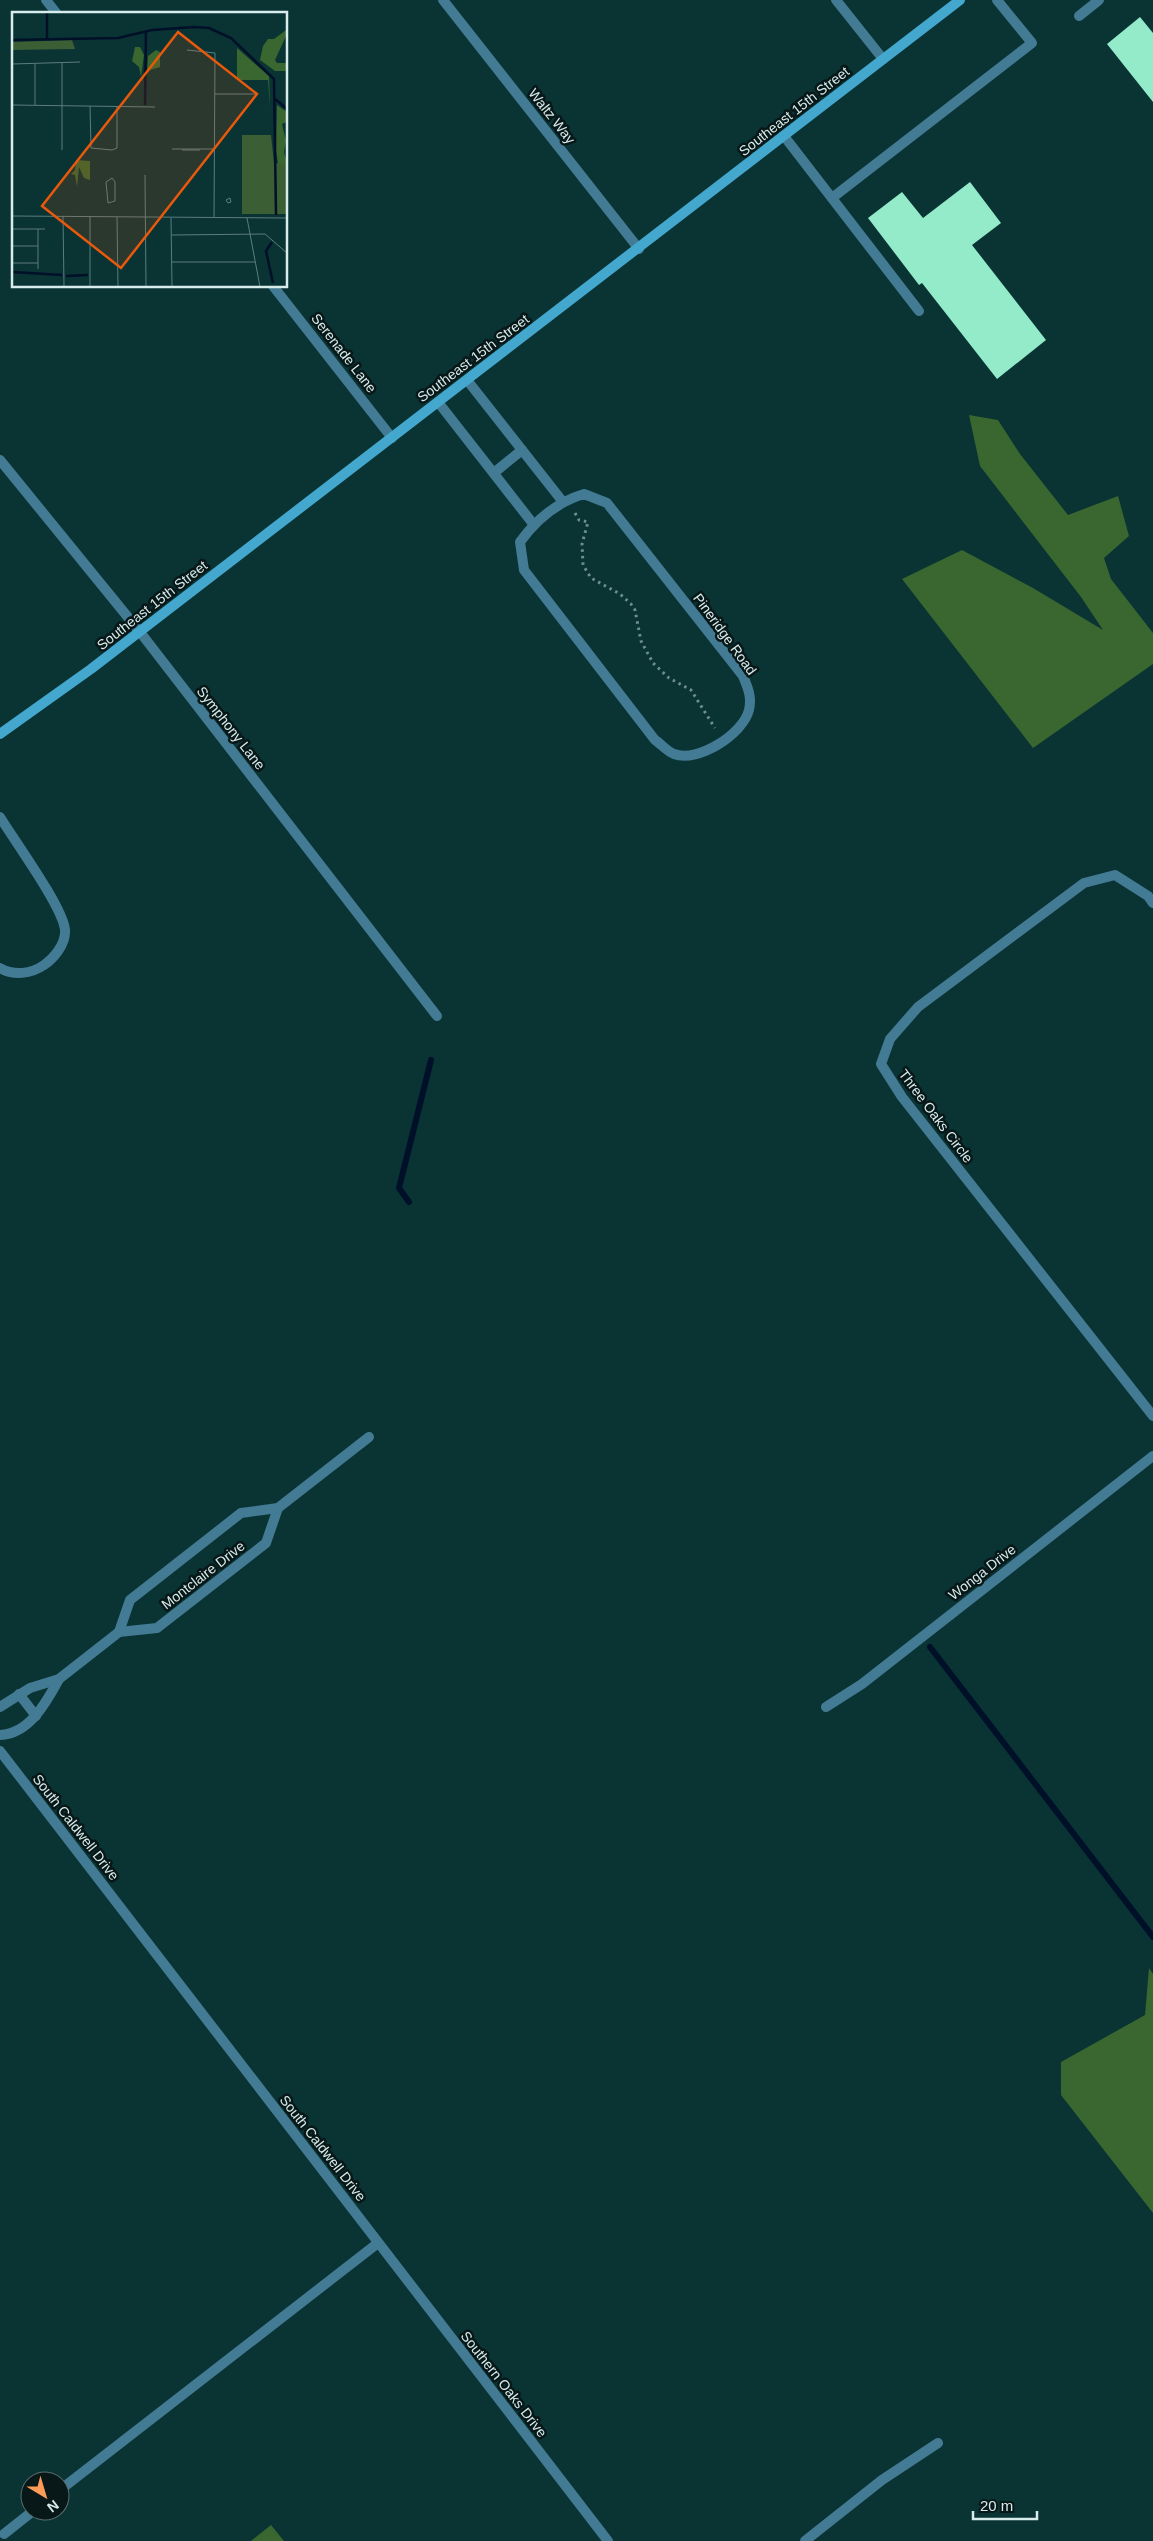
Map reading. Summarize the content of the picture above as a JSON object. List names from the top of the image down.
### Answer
{
  "streets": {
    "main road": ["Southeast 15th Street"],
    "street": [
      "Waltz Way",
      "Serenade Lane",
      "Pineridge Road",
      "Symphony Lane",
      "Three Oaks Circle",
      "Wonga Drive",
      "Montclaire Drive",
      "South Caldwell Drive",
      "Southern Oaks Drive"
    ]
  },
  "crossings": [
    ["Southeast 15th Street", "Waltz Way"],
    ["Southeast 15th Street", "Serenade Lane"],
    ["Southeast 15th Street", "Symphony Lane"],
    ["South Caldwell Drive", "Southern Oaks Drive"]
  ],
  "scale_bar": "20 m",
  "north": "bottom right"
}
